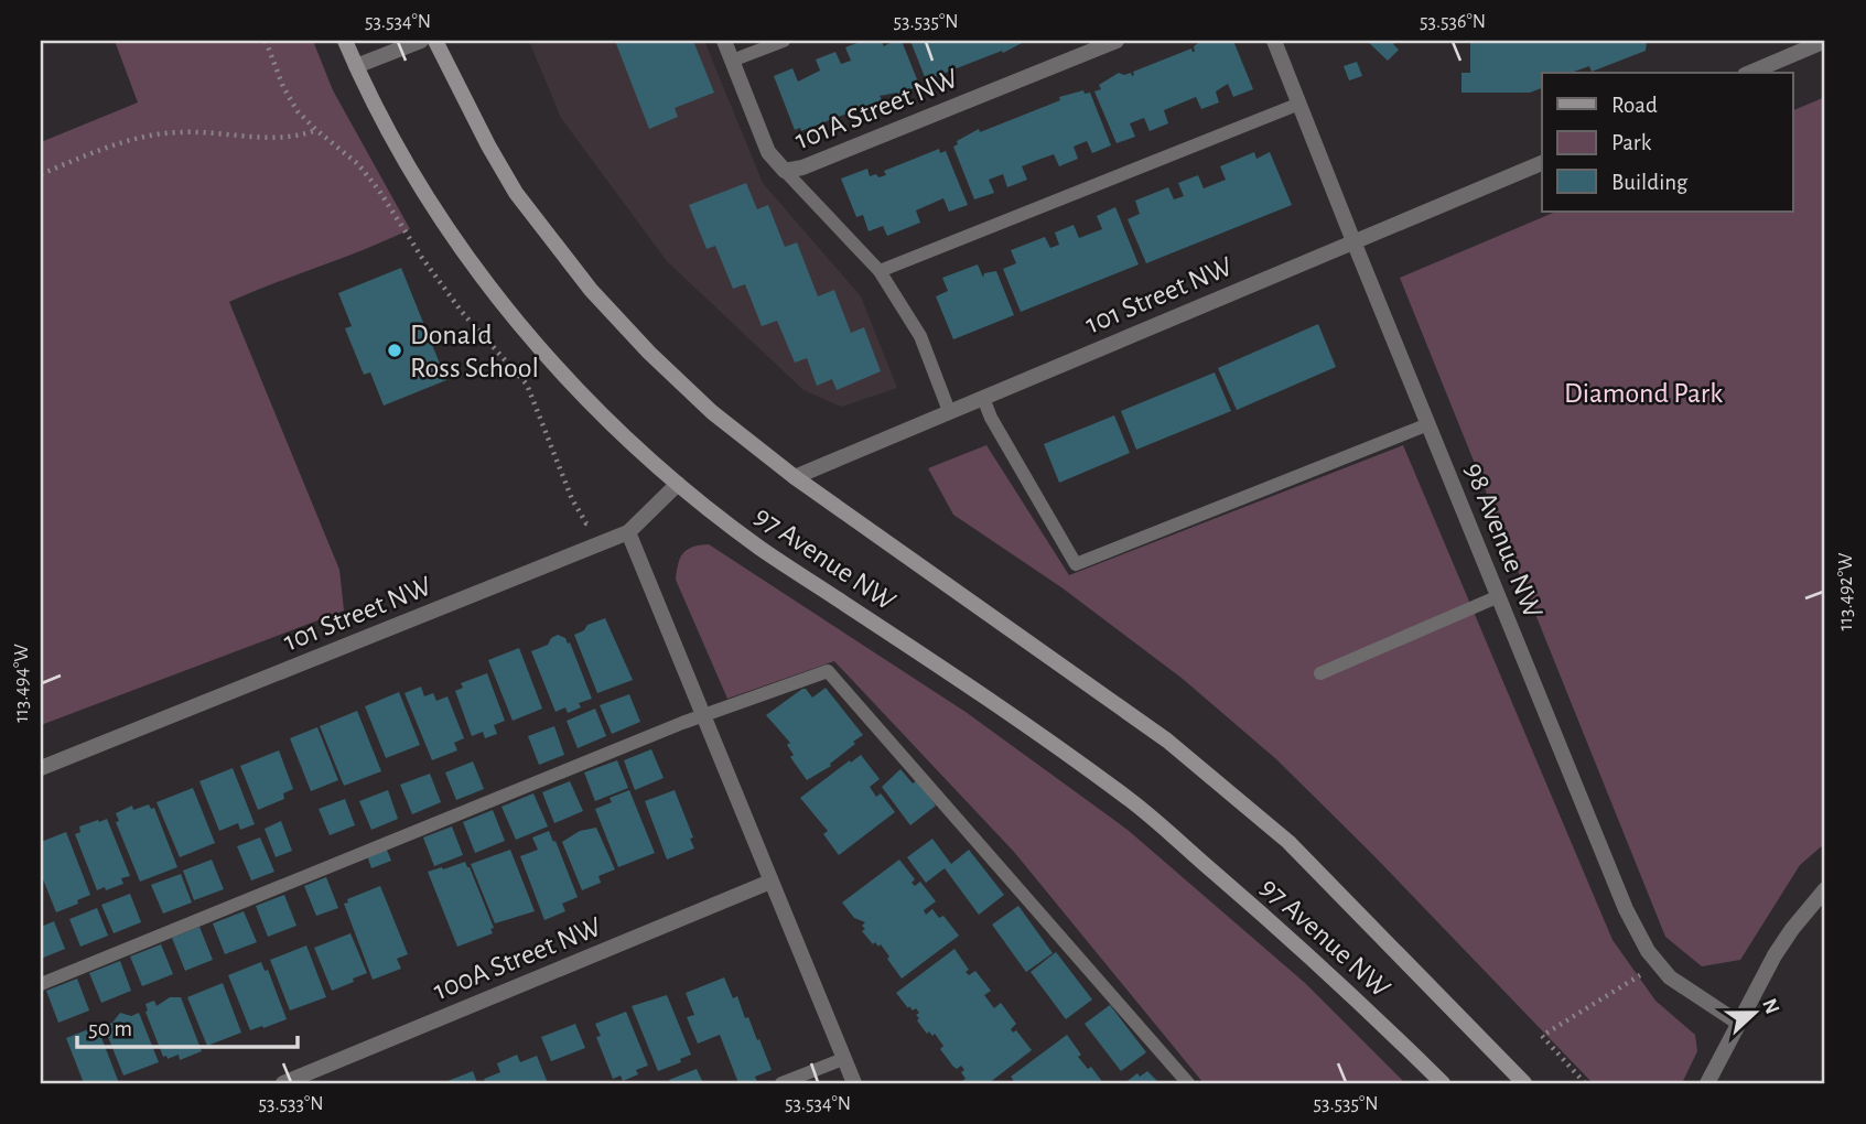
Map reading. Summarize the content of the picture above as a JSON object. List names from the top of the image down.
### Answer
{
  "streets": {
    "main road": ["97 Avenue NW"],
    "street": [
      "101A Street NW",
      "101 Street NW",
      "98 Avenue NW",
      "100A Street NW"
    ]
  },
  "crossings": [
    ["101 Street NW", "98 Avenue NW"],
    ["101 Street NW", "97 Avenue NW"]
  ],
  "parks": ["Diamond Park"],
  "places": ["Donald Ross School"],
  "legend": ["Road", "Park", "Building"],
  "scale_bar": "50 m",
  "north": "right",
  "coordinates": [
    "53.534°N",
    "53.535°N",
    "53.536°N",
    "113.492°W",
    "113.494°W",
    "53.533°N"
  ]
}
